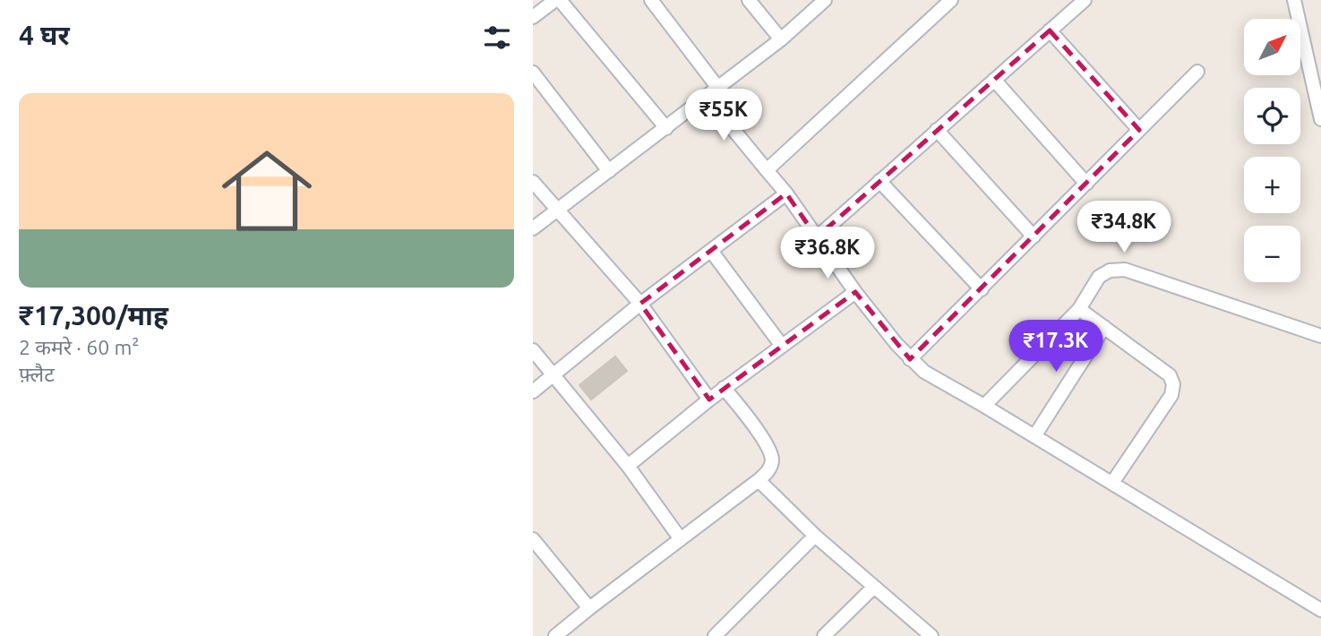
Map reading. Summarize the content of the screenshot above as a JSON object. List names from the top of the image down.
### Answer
{
  "north": "top right",
  "page": {
    "heading": "4 घर",
    "map_buttons": ["+", "−"],
    "list": [
      {
        "name": "₹17,300/माह",
        "note": "2 कमरे · 60 m² · फ़्लैट"
      }
    ],
    "price": [
      "₹55K",
      "₹34.8K",
      "₹36.8K",
      "₹17.3K"
    ]
  }
}
